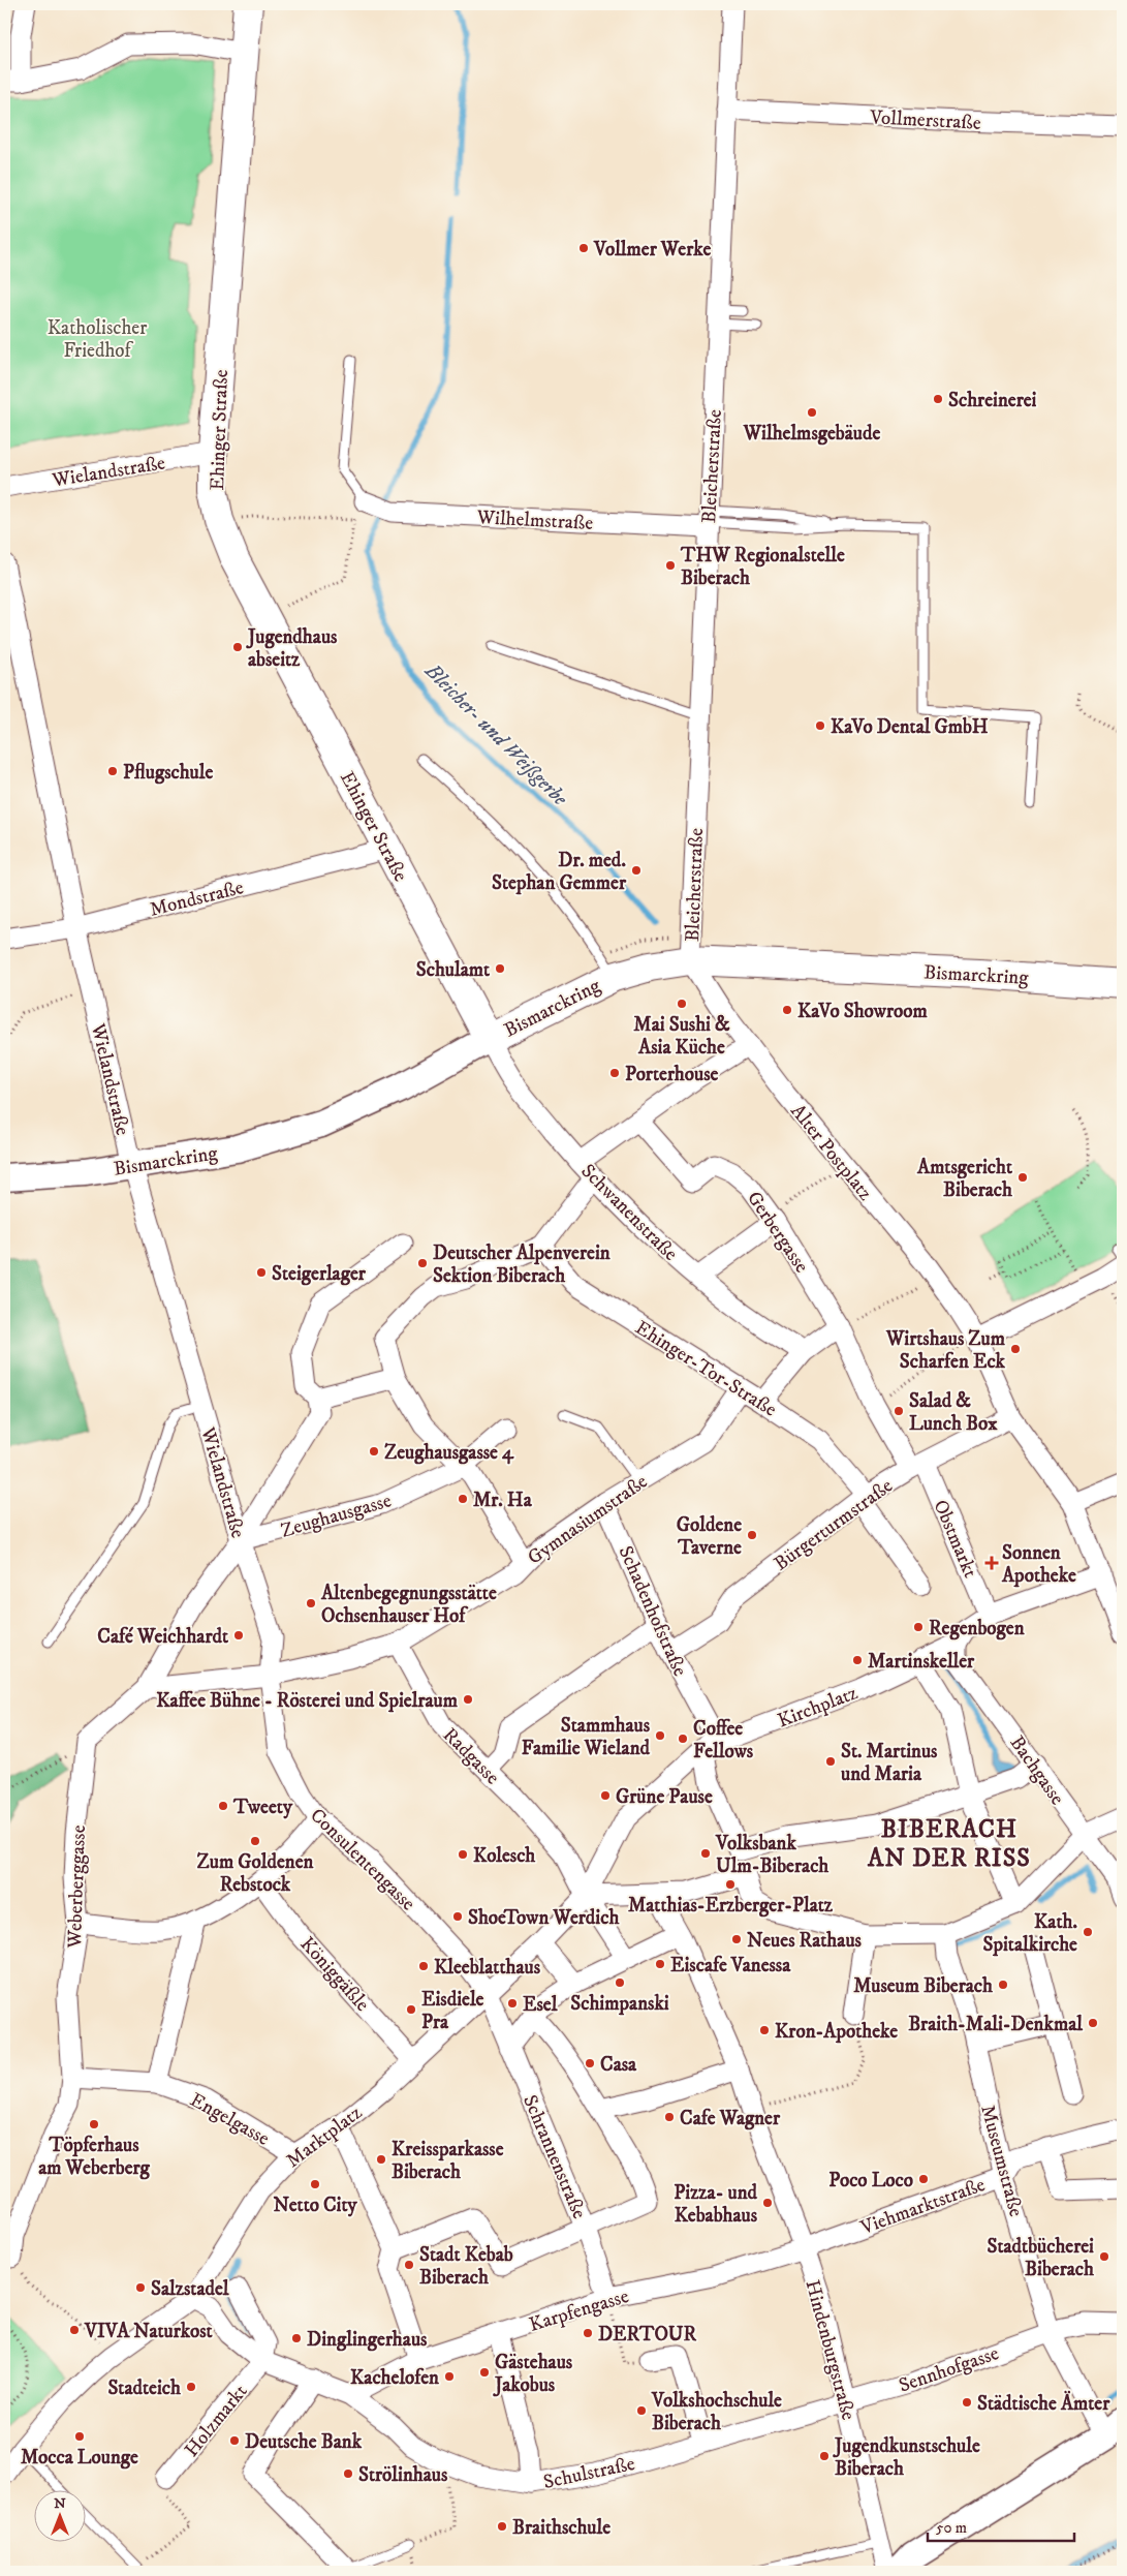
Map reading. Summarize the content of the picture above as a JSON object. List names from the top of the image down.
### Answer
{
  "streets": {
    "main road": ["Ehinger Straße", "Bismarckring"],
    "street": [
      "Vollmerstraße",
      "Bleicherstraße",
      "Wielandstraße",
      "Wilhelmstraße",
      "Mondstraße",
      "Alter Postplatz",
      "Schwanenstraße",
      "Gerbergasse",
      "Ehinger-Tor-Straße",
      "Zeughausgasse",
      "Gymnasiumstraße",
      "Bürgerturmstraße",
      "Obstmarkt",
      "Schadenhofstraße",
      "Kirchplatz",
      "Radgasse",
      "Bachgasse",
      "Consulentengasse",
      "Weberberggasse",
      "Königgäßle",
      "Engelgasse",
      "Marktplatz",
      "Schrannenstraße",
      "Museumstraße",
      "Viehmarktstraße",
      "Karpfengasse",
      "Hindenburgstraße",
      "Sennhofgasse",
      "Holzmarkt",
      "Schulstraße"
    ]
  },
  "crossings": [
    ["Vollmerstraße", "Bleicherstraße"],
    ["Ehinger Straße", "Wielandstraße"],
    ["Ehinger Straße", "Mondstraße"],
    ["Ehinger Straße", "Bismarckring"],
    ["Ehinger Straße", "Schwanenstraße"],
    ["Bleicherstraße", "Wilhelmstraße"],
    ["Bleicherstraße", "Bismarckring"],
    ["Bleicherstraße", "Alter Postplatz"],
    ["Wielandstraße", "Mondstraße"],
    ["Wielandstraße", "Bismarckring"],
    ["Wielandstraße", "Zeughausgasse"],
    ["Wielandstraße", "Gymnasiumstraße"],
    ["Wielandstraße", "Consulentengasse"],
    ["Wielandstraße", "Weberberggasse"],
    ["Bismarckring", "Alter Postplatz"],
    ["Bismarckring", "Schwanenstraße"],
    ["Ehinger-Tor-Straße", "Gymnasiumstraße"],
    ["Ehinger-Tor-Straße", "Bürgerturmstraße"],
    ["Zeughausgasse", "Weberberggasse"],
    ["Gymnasiumstraße", "Schadenhofstraße"],
    ["Gymnasiumstraße", "Radgasse"],
    ["Gymnasiumstraße", "Consulentengasse"],
    ["Gymnasiumstraße", "Weberberggasse"],
    ["Bürgerturmstraße", "Obstmarkt"],
    ["Bürgerturmstraße", "Schadenhofstraße"],
    ["Schadenhofstraße", "Kirchplatz"],
    ["Schadenhofstraße", "Marktplatz"],
    ["Kirchplatz", "Bachgasse"],
    ["Kirchplatz", "Marktplatz"],
    ["Radgasse", "Marktplatz"],
    ["Consulentengasse", "Marktplatz"],
    ["Consulentengasse", "Schrannenstraße"],
    ["Weberberggasse", "Engelgasse"],
    ["Königgäßle", "Marktplatz"],
    ["Engelgasse", "Marktplatz"],
    ["Marktplatz", "Schrannenstraße"],
    ["Schrannenstraße", "Karpfengasse"],
    ["Museumstraße", "Viehmarktstraße"],
    ["Museumstraße", "Sennhofgasse"],
    ["Viehmarktstraße", "Karpfengasse"],
    ["Viehmarktstraße", "Hindenburgstraße"],
    ["Karpfengasse", "Hindenburgstraße"],
    ["Karpfengasse", "Schulstraße"],
    ["Hindenburgstraße", "Sennhofgasse"],
    ["Hindenburgstraße", "Schulstraße"],
    ["Sennhofgasse", "Schulstraße"]
  ],
  "districts": ["BIBERACH AN DER RISS"],
  "water": ["Bleicher- und Weißgerbe"],
  "parks": ["Katholischer Friedhof"],
  "places": {
    "other": [
      "Vollmer Werke",
      "Schreinerei",
      "Wilhelmsgebäude",
      "THW Regionalstelle Biberach",
      "Jugendhaus abseitz",
      "KaVo Dental GmbH",
      "Pflugschule",
      "Dr. med. Stephan Gemmer",
      "Schulamt",
      "Mai Sushi & Asia Küche",
      "KaVo Showroom",
      "Porterhouse",
      "Amtsgericht Biberach",
      "Deutscher Alpenverein Sektion Biberach",
      "Steigerlager",
      "Wirtshaus Zum Scharfen Eck",
      "Salad & Lunch Box",
      "Zeughausgasse 4",
      "Mr. Ha",
      "Goldene Taverne",
      "Altenbegegnungsstätte Ochsenhauser Hof",
      "Regenbogen",
      "Café Weichhardt",
      "Martinskeller",
      "Kaffee Bühne - Rösterei und Spielraum",
      "Stammhaus Familie Wieland",
      "Coffee Fellows",
      "St. Martinus und Maria",
      "Grüne Pause",
      "Tweety",
      "Zum Goldenen Rebstock",
      "Volksbank Ulm-Biberach",
      "Kolesch",
      "Matthias-Erzberger-Platz",
      "ShoeTown Werdich",
      "Kath. Spitalkirche",
      "Neues Rathaus",
      "Eiscafe Vanessa",
      "Kleeblatthaus",
      "Schimpanski",
      "Museum Biberach",
      "Esel",
      "Eisdiele Pra",
      "Braith-Mali-Denkmal",
      "Kron-Apotheke",
      "Casa",
      "Cafe Wagner",
      "Töpferhaus am Weberberg",
      "Kreissparkasse Biberach",
      "Poco Loco",
      "Netto City",
      "Pizza- und Kebabhaus",
      "Stadtbücherei Biberach",
      "Stadt Kebab Biberach",
      "Salzstadel",
      "VIVA Naturkost",
      "DERTOUR",
      "Dinglingerhaus",
      "Gästehaus Jakobus",
      "Kachelofen",
      "Stadteich",
      "Städtische Ämter",
      "Volkshochschule Biberach",
      "Mocca Lounge",
      "Deutsche Bank",
      "Jugendkunstschule Biberach",
      "Strölinhaus",
      "Braithschule"
    ],
    "health": ["Sonnen Apotheke"]
  },
  "scale_bar": "50 m",
  "north": "top"
}
